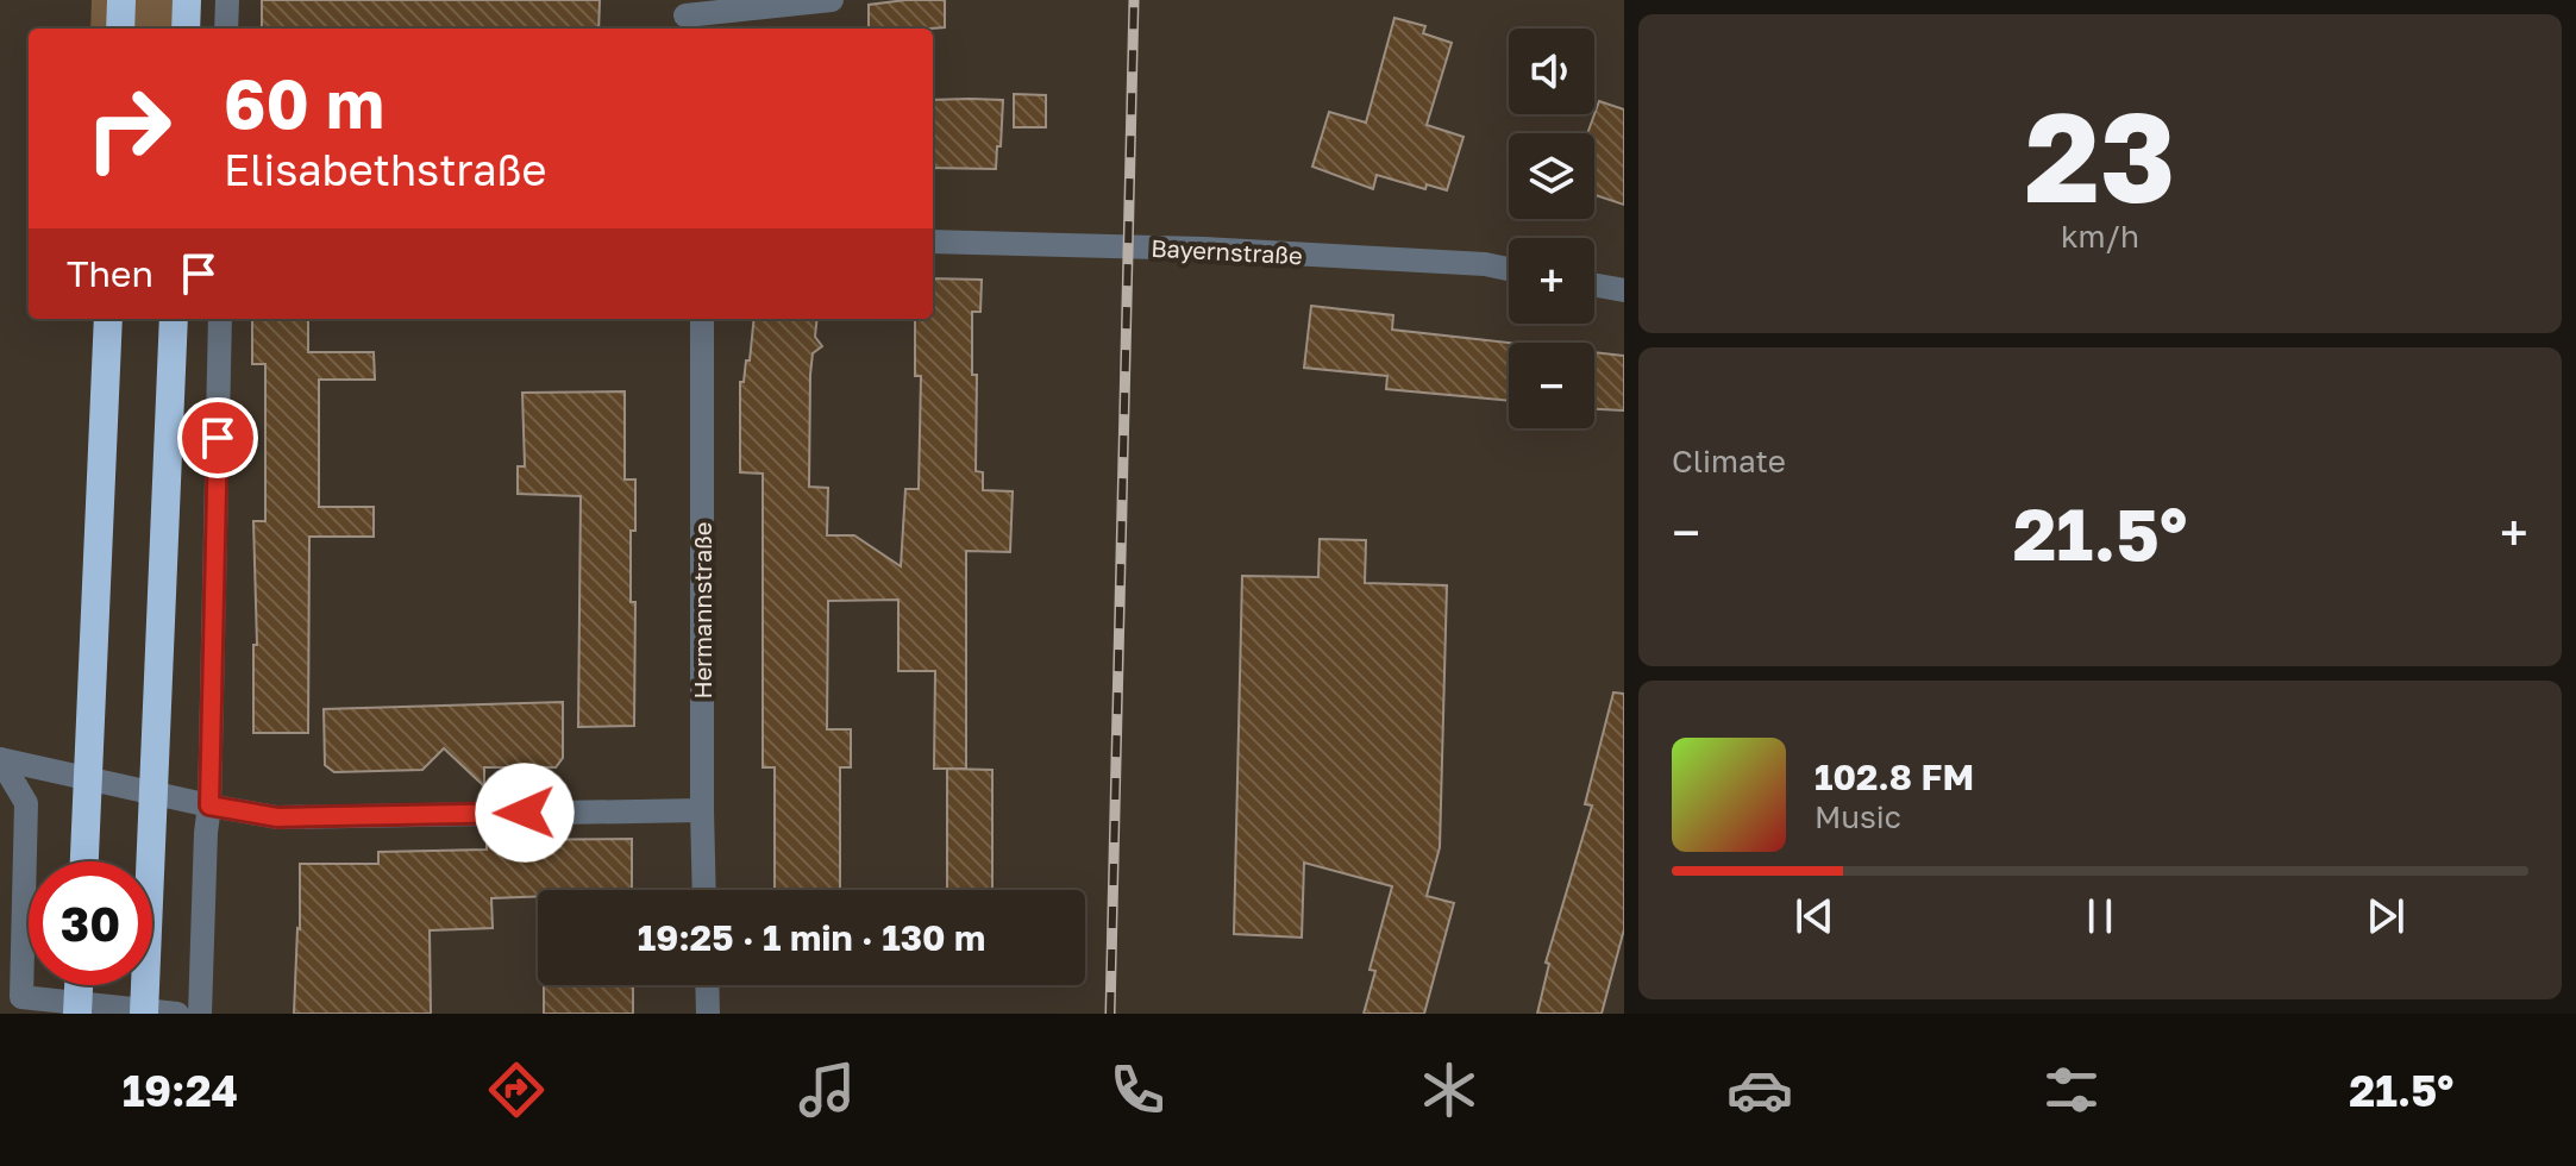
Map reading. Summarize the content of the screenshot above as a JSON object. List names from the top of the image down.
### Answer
{
  "streets": {
    "street": ["Bayernstraße", "Hermannstraße"]
  },
  "page": {
    "tile": [
      ["23", "km/h"],
      "Climate"
    ],
    "map_buttons": ["+", "−"],
    "turn": ["60 m", "Elisabethstraße"],
    "then": "Then",
    "heat": ["−", "21.5°", "+"],
    "song": ["102.8 FM", "Music"],
    "limit": "30",
    "trip": "19:25 · 1 min · 130 m",
    "tabs": ["19:24", "21.5°"]
  }
}
